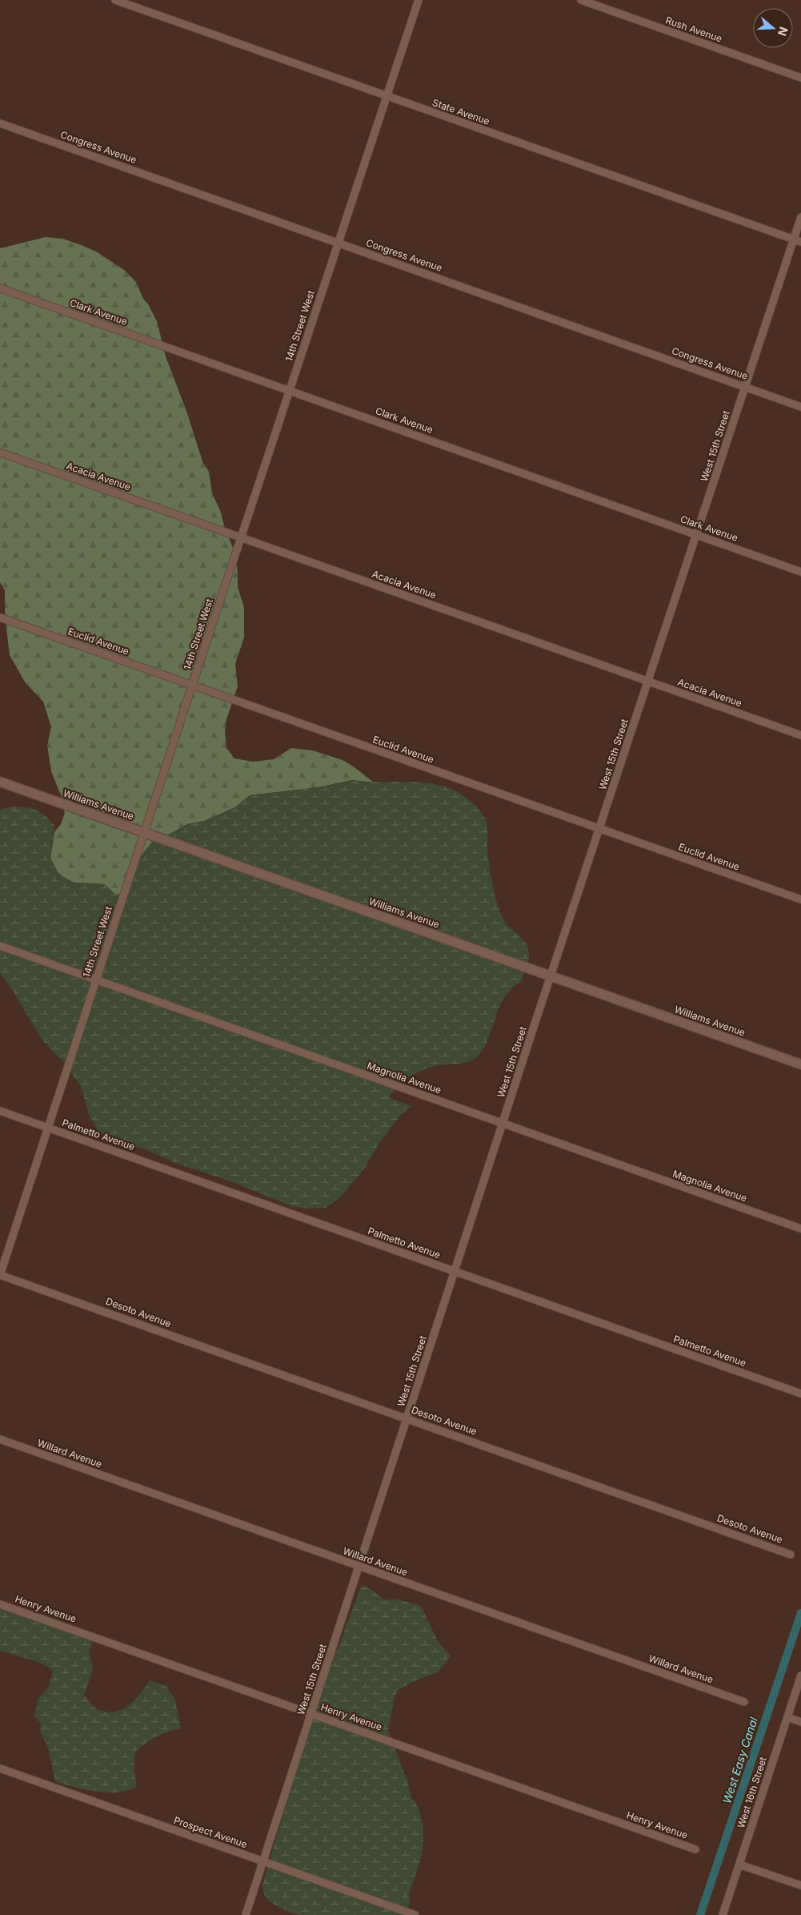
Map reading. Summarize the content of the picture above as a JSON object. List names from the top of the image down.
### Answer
{
  "streets": {
    "street": [
      "Rush Avenue",
      "State Avenue",
      "Congress Avenue",
      "Clark Avenue",
      "14th Street West",
      "West 15th Street",
      "Acacia Avenue",
      "Euclid Avenue",
      "Williams Avenue",
      "Magnolia Avenue",
      "Palmetto Avenue",
      "Desoto Avenue",
      "Willard Avenue",
      "Henry Avenue",
      "West 16th Street",
      "Prospect Avenue"
    ]
  },
  "crossings": [
    ["State Avenue", "14th Street West"],
    ["State Avenue", "West 15th Street"],
    ["Congress Avenue", "14th Street West"],
    ["Congress Avenue", "West 15th Street"],
    ["Clark Avenue", "14th Street West"],
    ["Clark Avenue", "West 15th Street"],
    ["14th Street West", "Acacia Avenue"],
    ["14th Street West", "Euclid Avenue"],
    ["14th Street West", "Williams Avenue"],
    ["14th Street West", "Magnolia Avenue"],
    ["14th Street West", "Palmetto Avenue"],
    ["14th Street West", "Desoto Avenue"],
    ["West 15th Street", "Acacia Avenue"],
    ["West 15th Street", "Euclid Avenue"],
    ["West 15th Street", "Williams Avenue"],
    ["West 15th Street", "Magnolia Avenue"],
    ["West 15th Street", "Palmetto Avenue"],
    ["West 15th Street", "Desoto Avenue"],
    ["West 15th Street", "Willard Avenue"],
    ["West 15th Street", "Henry Avenue"],
    ["West 15th Street", "Prospect Avenue"]
  ],
  "water": ["West Easy Canal"],
  "north": "right"
}
